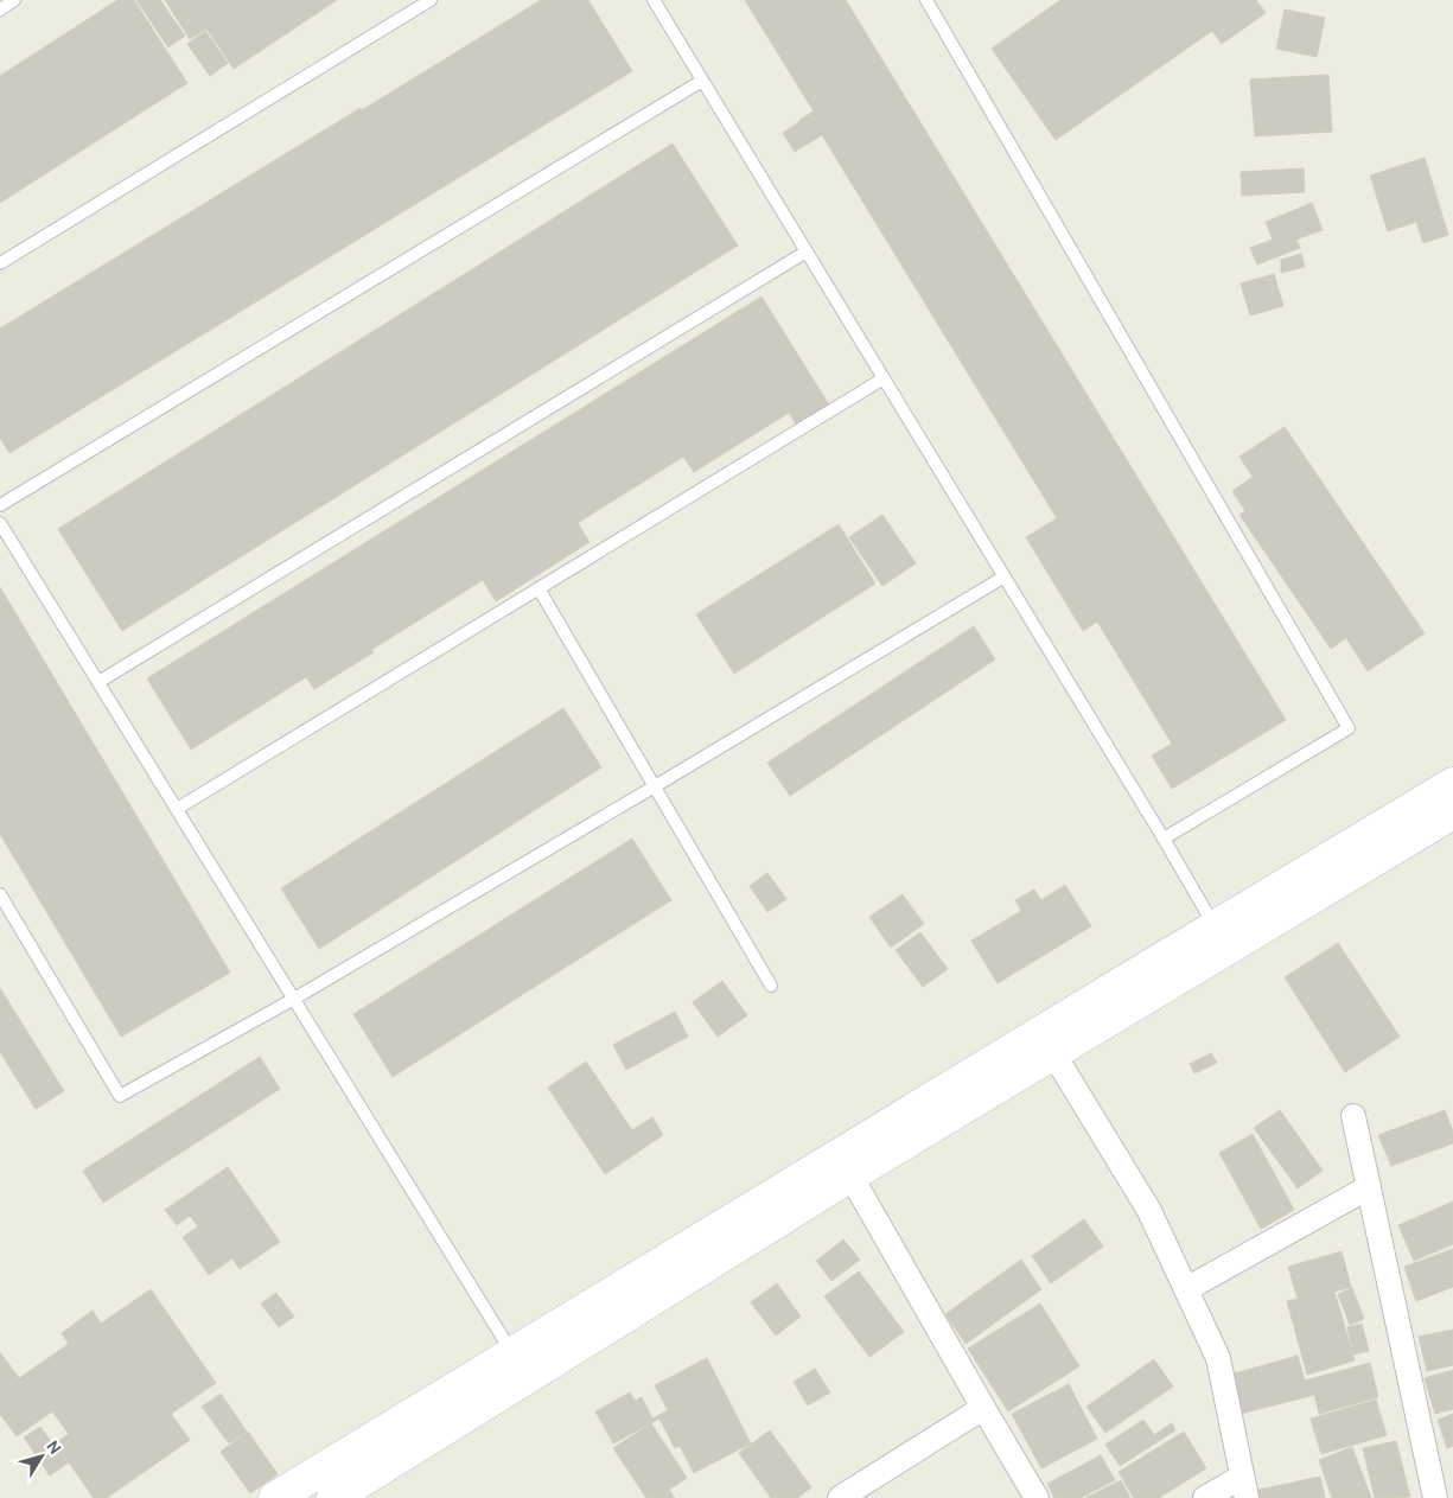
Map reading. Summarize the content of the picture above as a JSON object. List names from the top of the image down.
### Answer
{
  "north": "top right"
}
